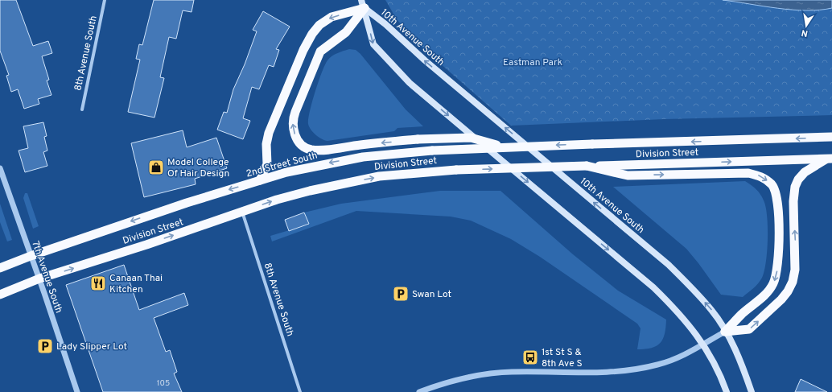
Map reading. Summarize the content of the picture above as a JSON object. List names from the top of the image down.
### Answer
{
  "streets": {
    "highway": ["Division Street", "2nd Street South"],
    "main road": ["10th Avenue South"],
    "street": ["8th Avenue South", "7th Avenue South"]
  },
  "crossings": [
    ["8th Avenue South", "Division Street"],
    ["Division Street", "2nd Street South"],
    ["Division Street", "7th Avenue South"],
    ["2nd Street South", "7th Avenue South"]
  ],
  "one_way": ["2nd Street South"],
  "parks": ["Eastman Park"],
  "places": {
    "shop": ["Model College Of Hair Design"],
    "restaurant": ["Canaan Thai Kitchen"],
    "parking": ["Swan Lot", "Lady Slipper Lot"],
    "bus stop": ["1st St S & 8th Ave S"]
  },
  "house_numbers": ["105"],
  "north": "bottom"
}
